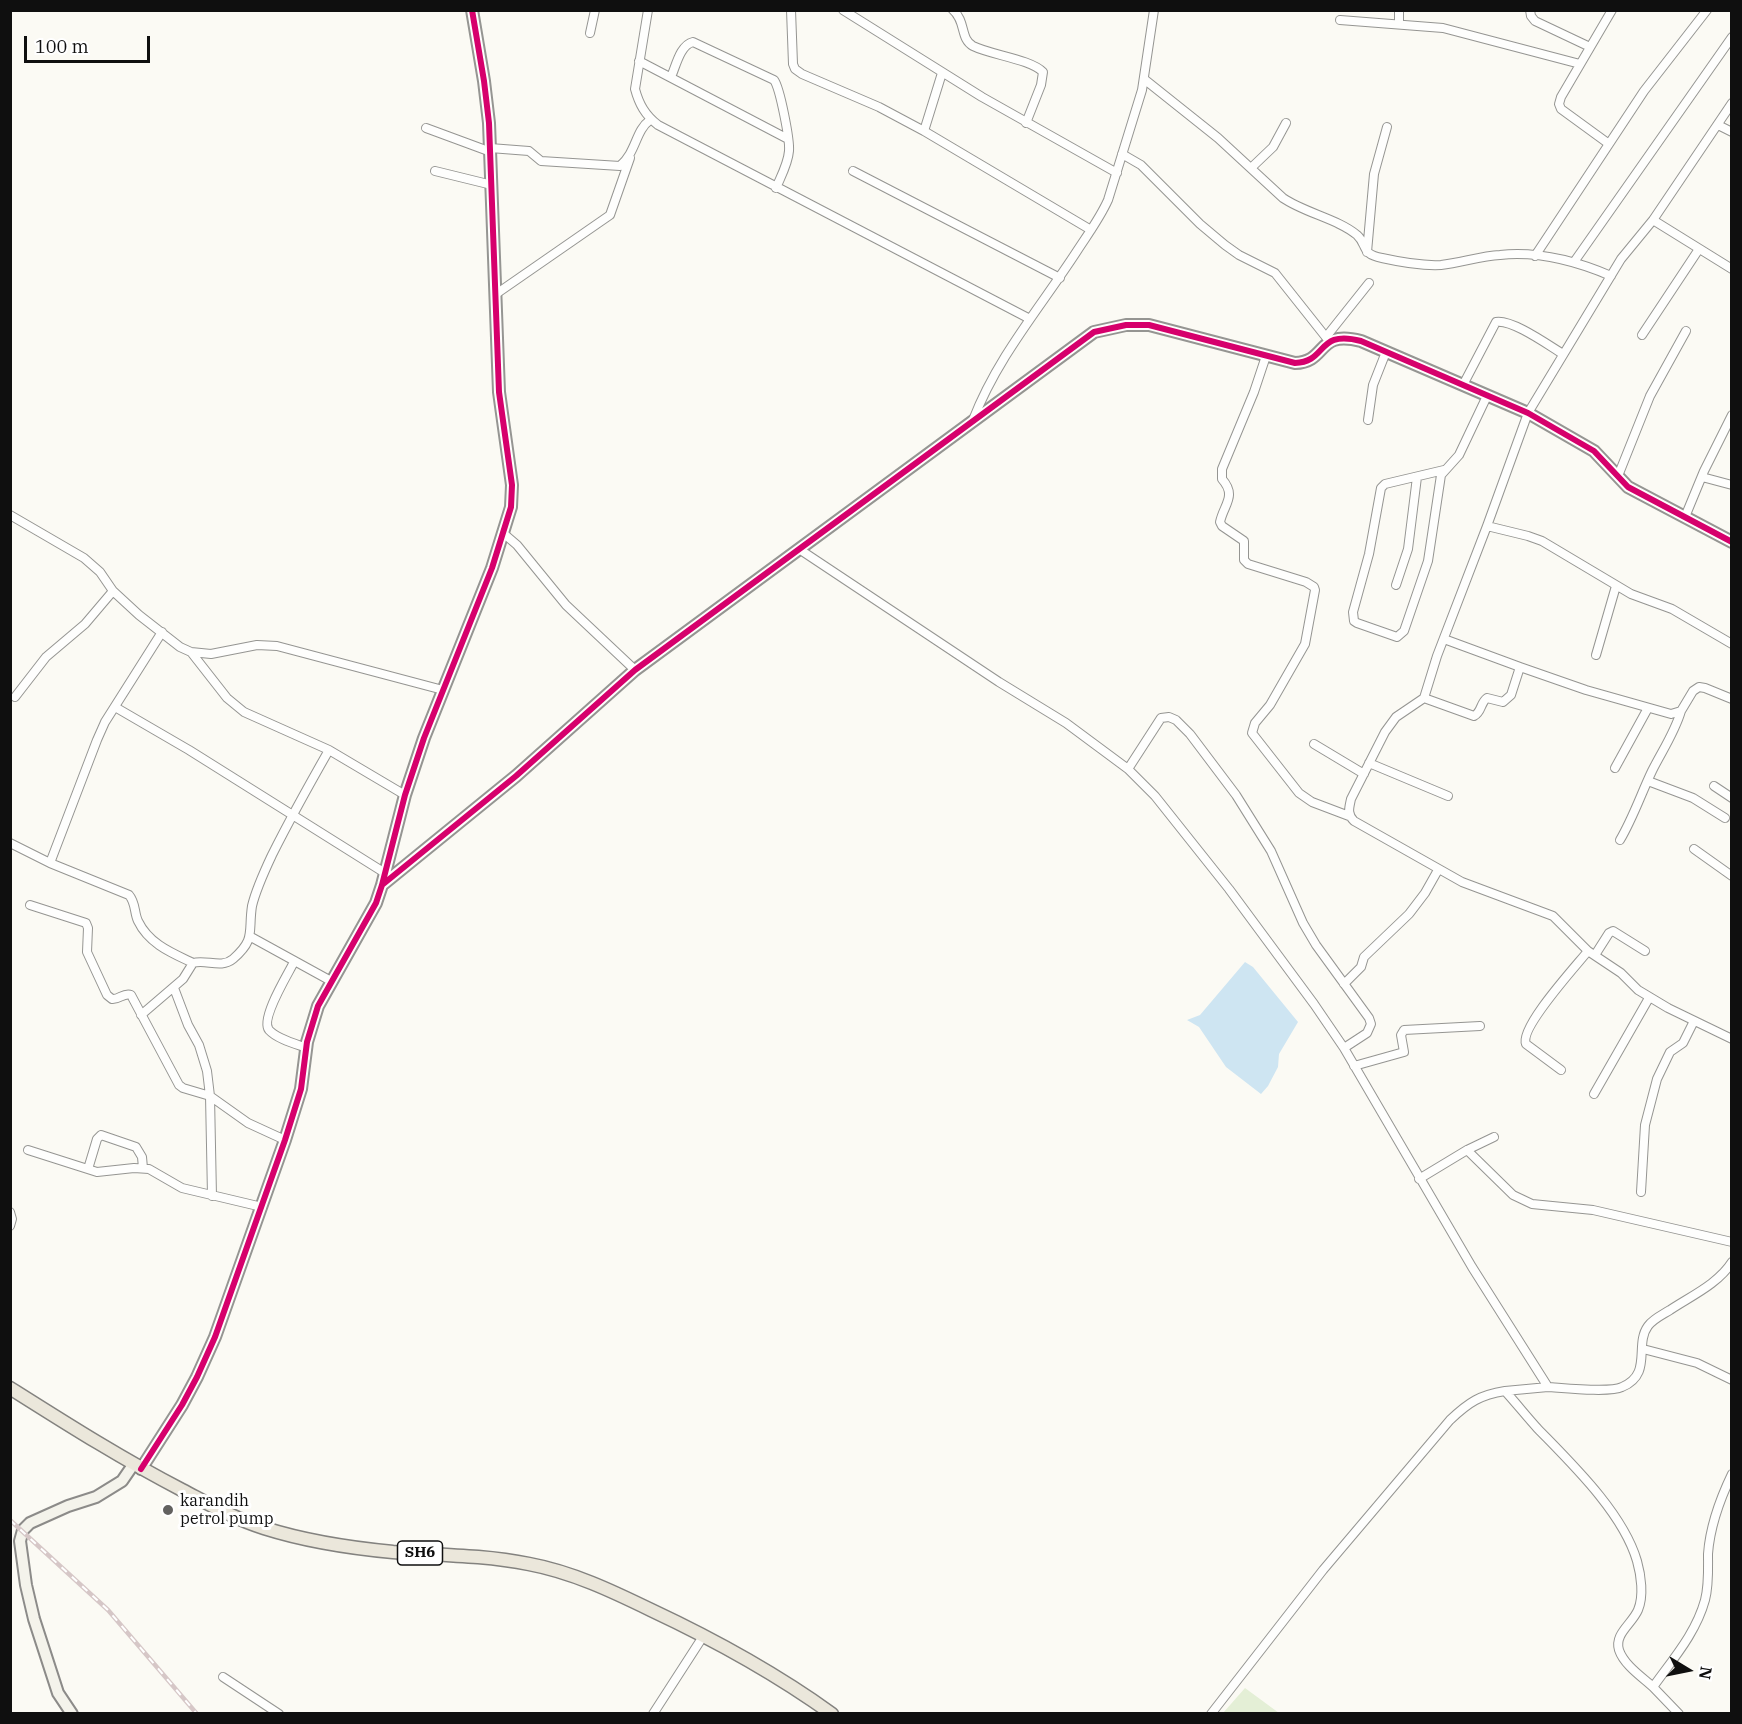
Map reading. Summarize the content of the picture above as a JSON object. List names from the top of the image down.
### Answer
{
  "streets": {
    "main road": ["SH6"]
  },
  "places": ["karandih petrol pump"],
  "scale_bar": "100 m",
  "north": "right"
}
